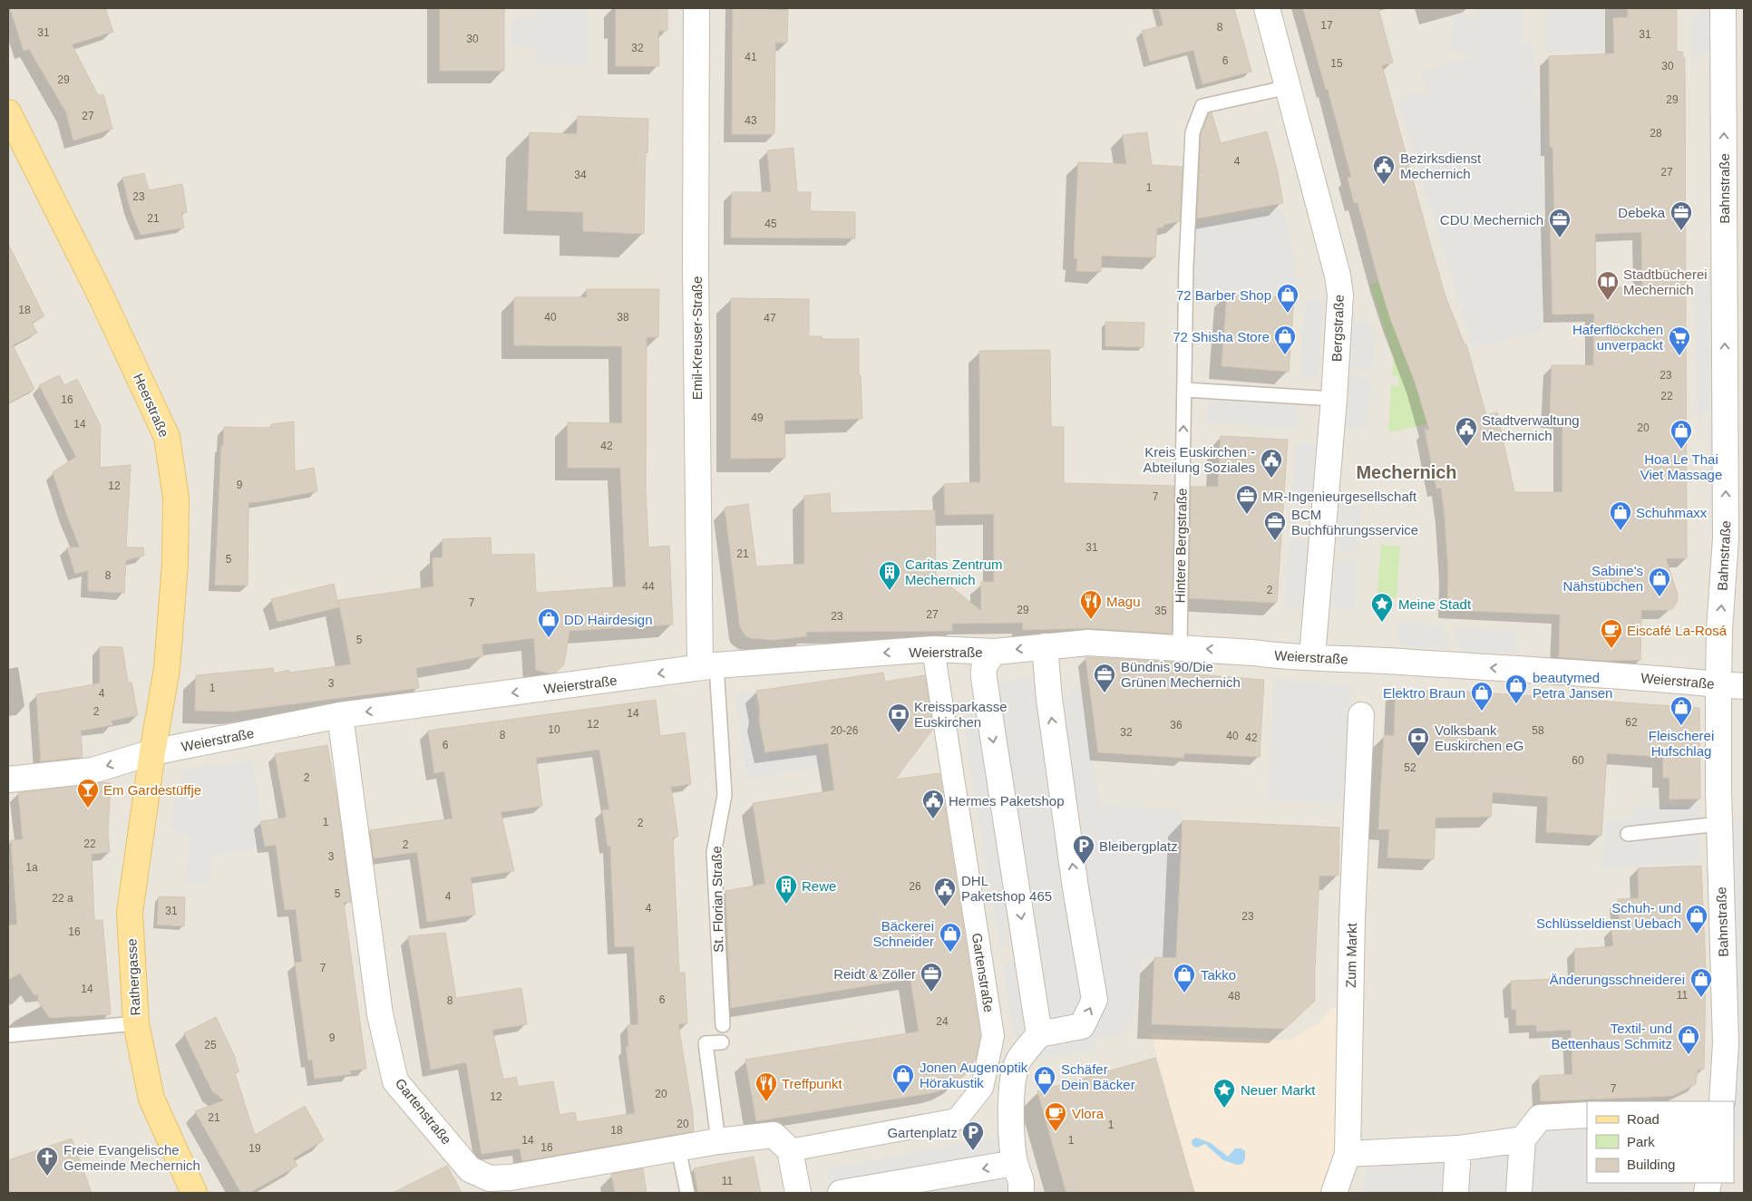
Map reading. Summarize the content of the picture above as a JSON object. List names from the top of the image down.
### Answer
{
  "streets": {
    "main road": ["Heerstraße", "Rathergasse"],
    "street": [
      "Bahnstraße",
      "Bergstraße",
      "Emil-Kreuser-Straße",
      "Weierstraße",
      "Zum Markt",
      "Gartenstraße"
    ],
    "lane": ["Hintere Bergstraße", "St. Florian Straße"]
  },
  "crossings": [
    ["Bahnstraße", "Weierstraße"],
    ["Bergstraße", "Hintere Bergstraße"],
    ["Bergstraße", "Weierstraße"],
    ["Emil-Kreuser-Straße", "Weierstraße"],
    ["Emil-Kreuser-Straße", "St. Florian Straße"],
    ["Heerstraße", "Weierstraße"],
    ["Heerstraße", "Rathergasse"],
    ["Hintere Bergstraße", "Weierstraße"],
    ["Weierstraße", "St. Florian Straße"],
    ["Weierstraße", "Gartenstraße"],
    ["Weierstraße", "Rathergasse"]
  ],
  "one_way": ["Bahnstraße", "Hintere Bergstraße", "Weierstraße"],
  "districts": ["Mechernich"],
  "places": {
    "public building": [
      "Bezirksdienst Mechernich",
      "Stadtverwaltung Mechernich",
      "Kreis Euskirchen - Abteilung Soziales",
      "Hermes Paketshop",
      "DHL Paketshop 465"
    ],
    "office": [
      "Debeka",
      "CDU Mechernich",
      "MR-Ingenieurgesellschaft",
      "BCM Buchführungsservice",
      "Bündnis 90/Die Grünen Mechernich",
      "Reidt & Zöller"
    ],
    "library": ["Stadtbücherei Mechernich"],
    "shop": [
      "72 Barber Shop",
      "72 Shisha Store",
      "Hoa Le Thai Viet Massage",
      "Schuhmaxx",
      "Sabine's Nähstübchen",
      "DD Hairdesign",
      "beautymed Petra Jansen",
      "Elektro Braun",
      "Fleischerei Hufschlag",
      "Schuh- und Schlüsseldienst Uebach",
      "Bäckerei Schneider",
      "Takko",
      "Änderungsschneiderei",
      "Textil- und Bettenhaus Schmitz",
      "Jonen Augenoptik Hörakustik",
      "Schäfer Dein Bäcker"
    ],
    "supermarket": ["Haferflöckchen unverpackt"],
    "building": ["Caritas Zentrum Mechernich", "Rewe"],
    "restaurant": ["Magu", "Treffpunkt"],
    "place": ["Meine Stadt", "Neuer Markt"],
    "cafe": ["Eiscafé La-Rosá", "Vlora"],
    "bank": ["Kreissparkasse Euskirchen", "Volksbank Euskirchen eG"],
    "bar": ["Em Gardestüffje"],
    "parking": ["Bleibergplatz", "Gartenplatz"],
    "church": ["Freie Evangelische Gemeinde Mechernich"]
  },
  "house_numbers": [
    "17",
    "8",
    "31",
    "31",
    "30",
    "32",
    "41",
    "6",
    "15",
    "30",
    "29",
    "29",
    "27",
    "43",
    "28",
    "4",
    "27",
    "34",
    "1",
    "23",
    "21",
    "45",
    "18",
    "40",
    "38",
    "47",
    "23",
    "22",
    "16",
    "49",
    "14",
    "20",
    "42",
    "9",
    "12",
    "7",
    "31",
    "21",
    "5",
    "8",
    "44",
    "2",
    "7",
    "29",
    "35",
    "27",
    "23",
    "5",
    "3",
    "1",
    "4",
    "2",
    "14",
    "62",
    "12",
    "36",
    "10",
    "20-26",
    "58",
    "32",
    "8",
    "40",
    "42",
    "6",
    "60",
    "52",
    "2",
    "1",
    "2",
    "22",
    "2",
    "3",
    "1a",
    "26",
    "5",
    "4",
    "22 a",
    "4",
    "31",
    "23",
    "16",
    "7",
    "14",
    "11",
    "48",
    "6",
    "8",
    "24",
    "9",
    "25",
    "7",
    "20",
    "12",
    "21",
    "20",
    "1",
    "18",
    "14",
    "1",
    "16",
    "19",
    "11"
  ],
  "legend": ["Road", "Park", "Building"]
}
